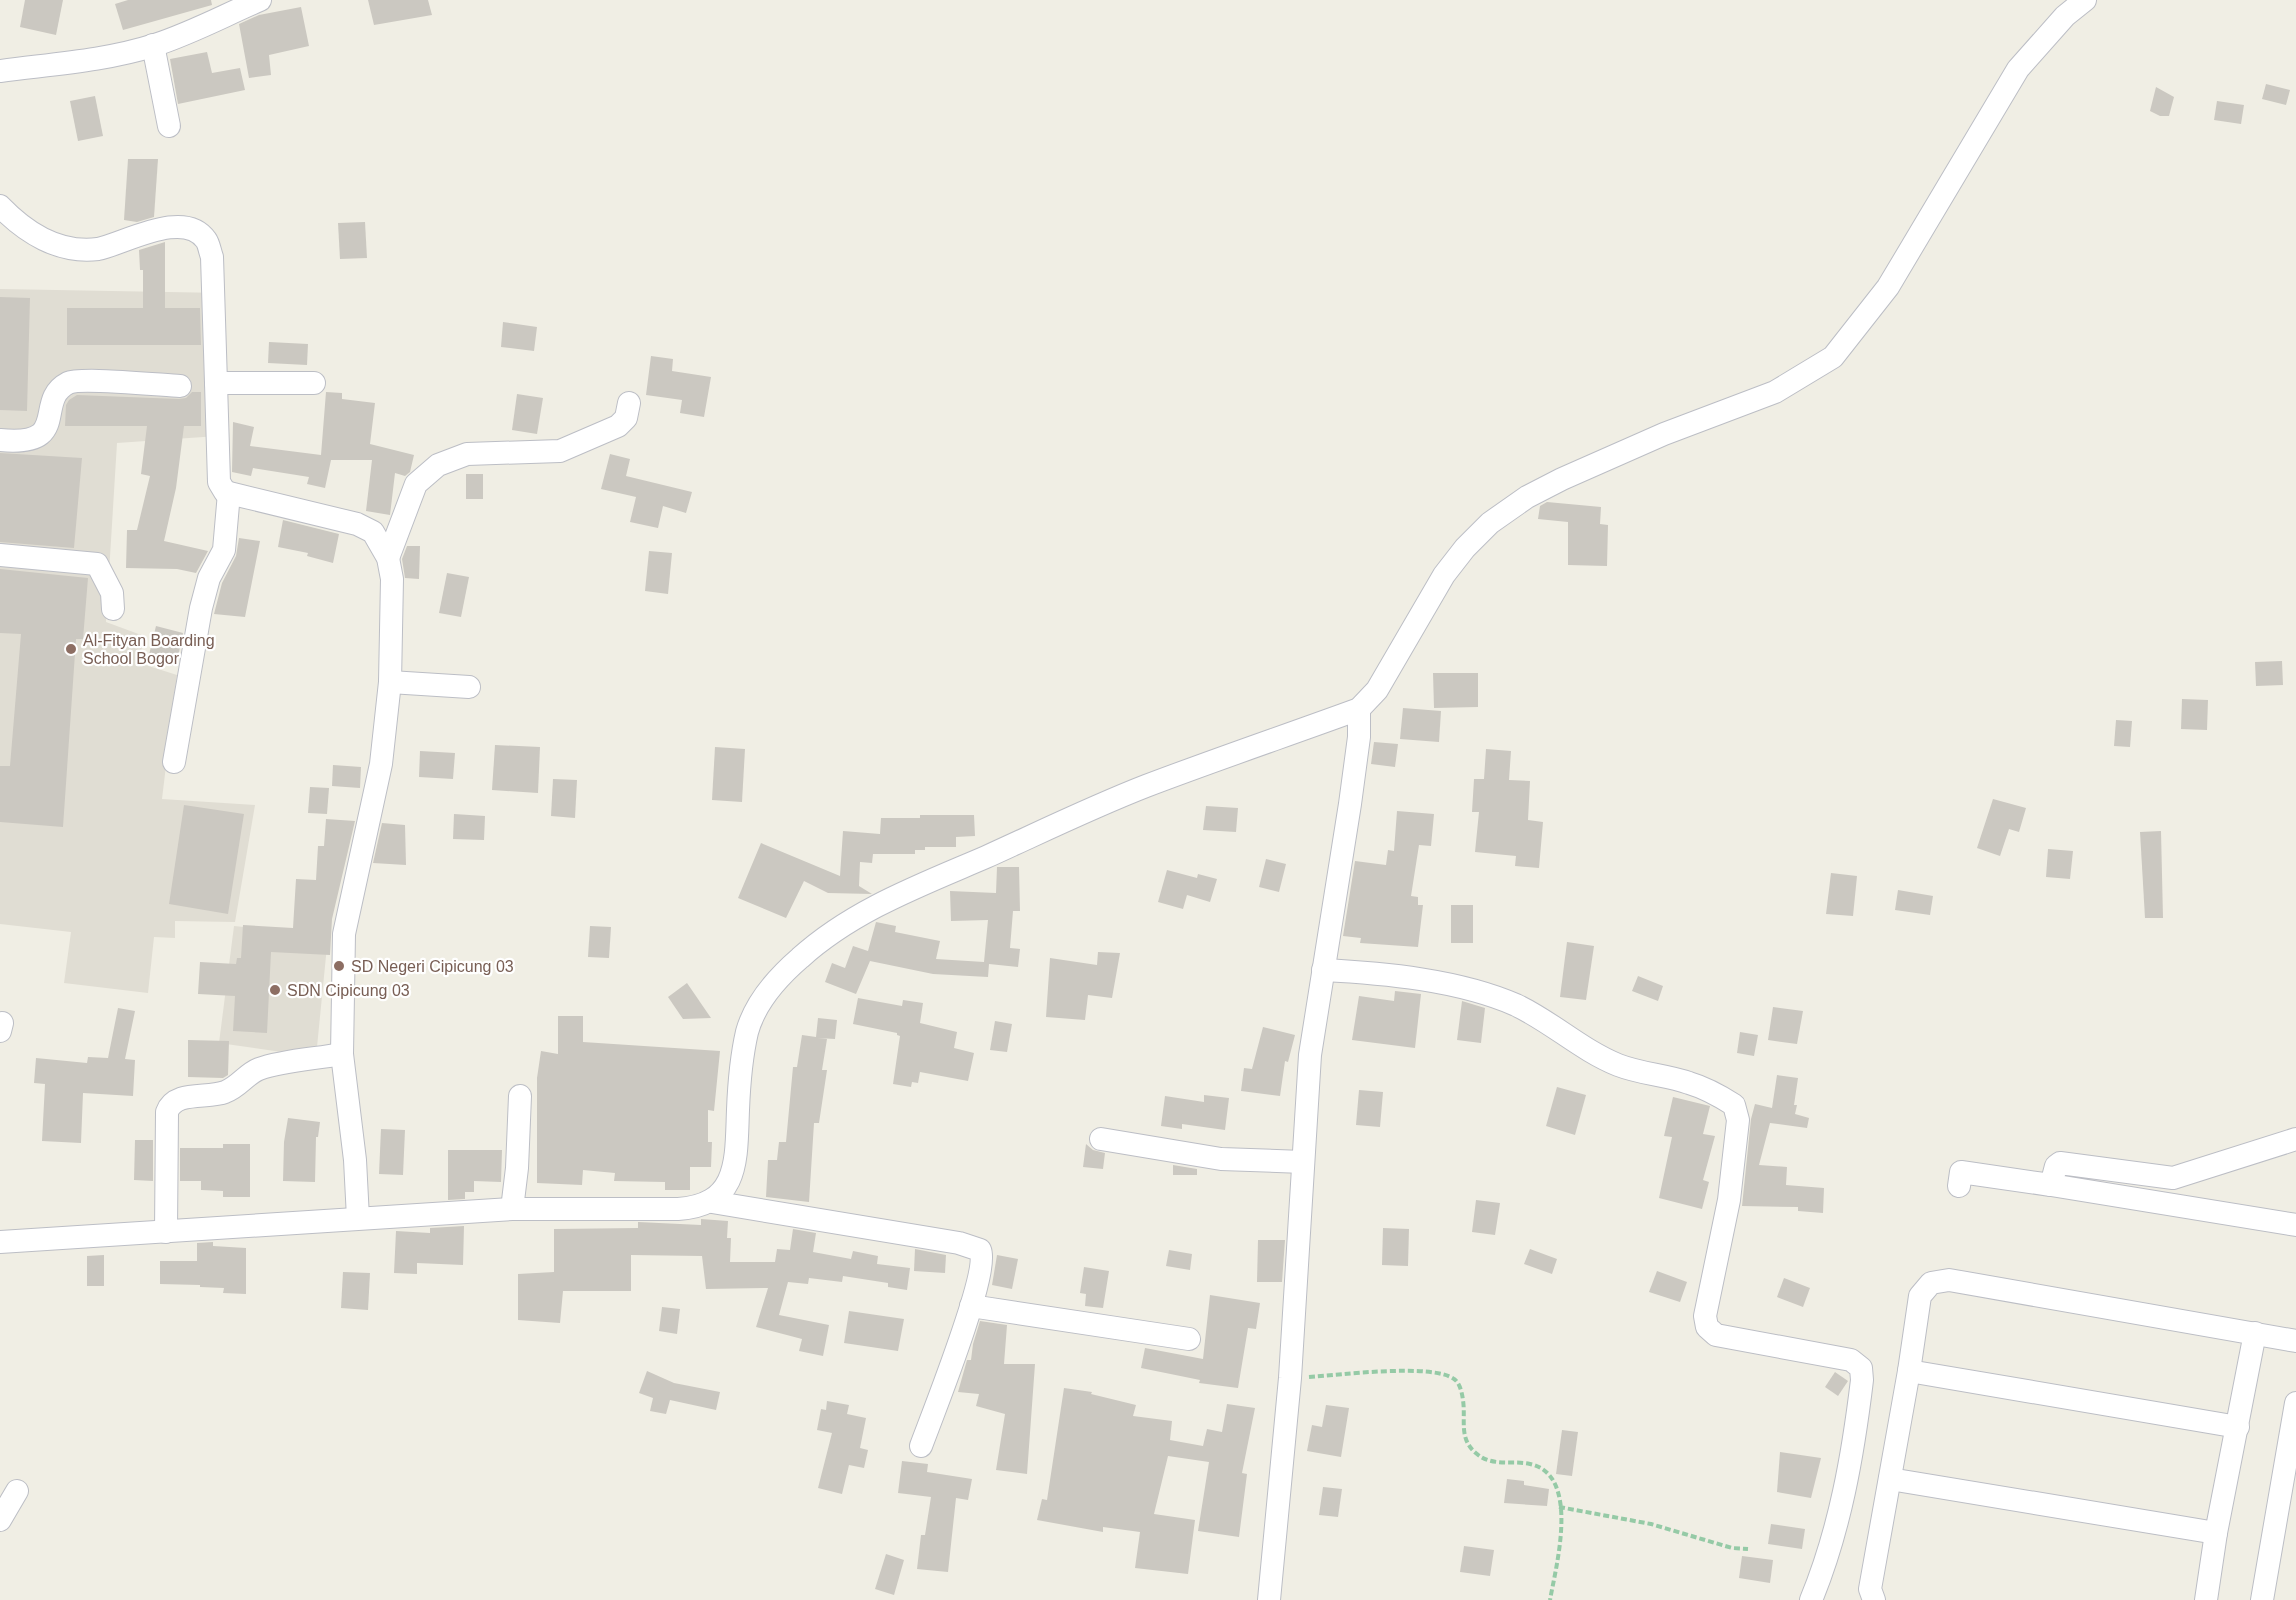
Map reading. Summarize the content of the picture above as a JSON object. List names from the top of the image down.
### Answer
{
  "places": ["Al-Fityan Boarding School Bogor", "SD Negeri Cipicung 03", "SDN Cipicung 03"]
}
